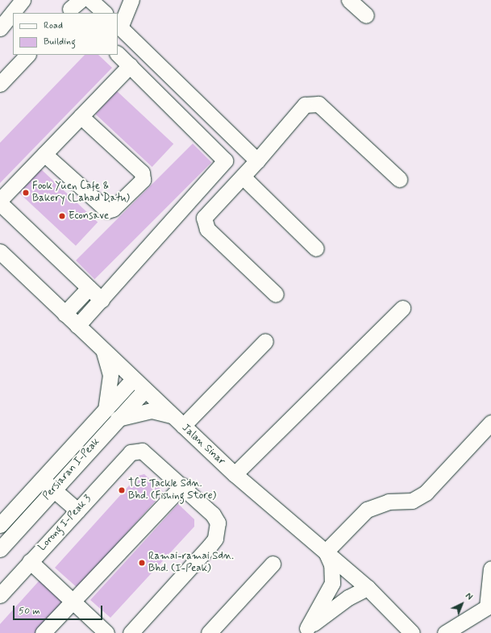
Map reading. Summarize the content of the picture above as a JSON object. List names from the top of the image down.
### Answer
{
  "streets": {
    "street": ["Jalan Sinar", "Persiaran I-Peak", "Lorong I-Peak 3"]
  },
  "crossings": [
    ["Jalan Sinar", "Persiaran I-Peak"]
  ],
  "places": [
    "Fook Yuen Cafe & Bakery (Lahad Datu)",
    "Econsave",
    "TCE Tackle Sdn. Bhd. (Fishing Store)",
    "Ramai-ramai Sdn. Bhd. (I-Peak)"
  ],
  "legend": ["Road", "Building"],
  "scale_bar": "50 m",
  "north": "top right"
}
